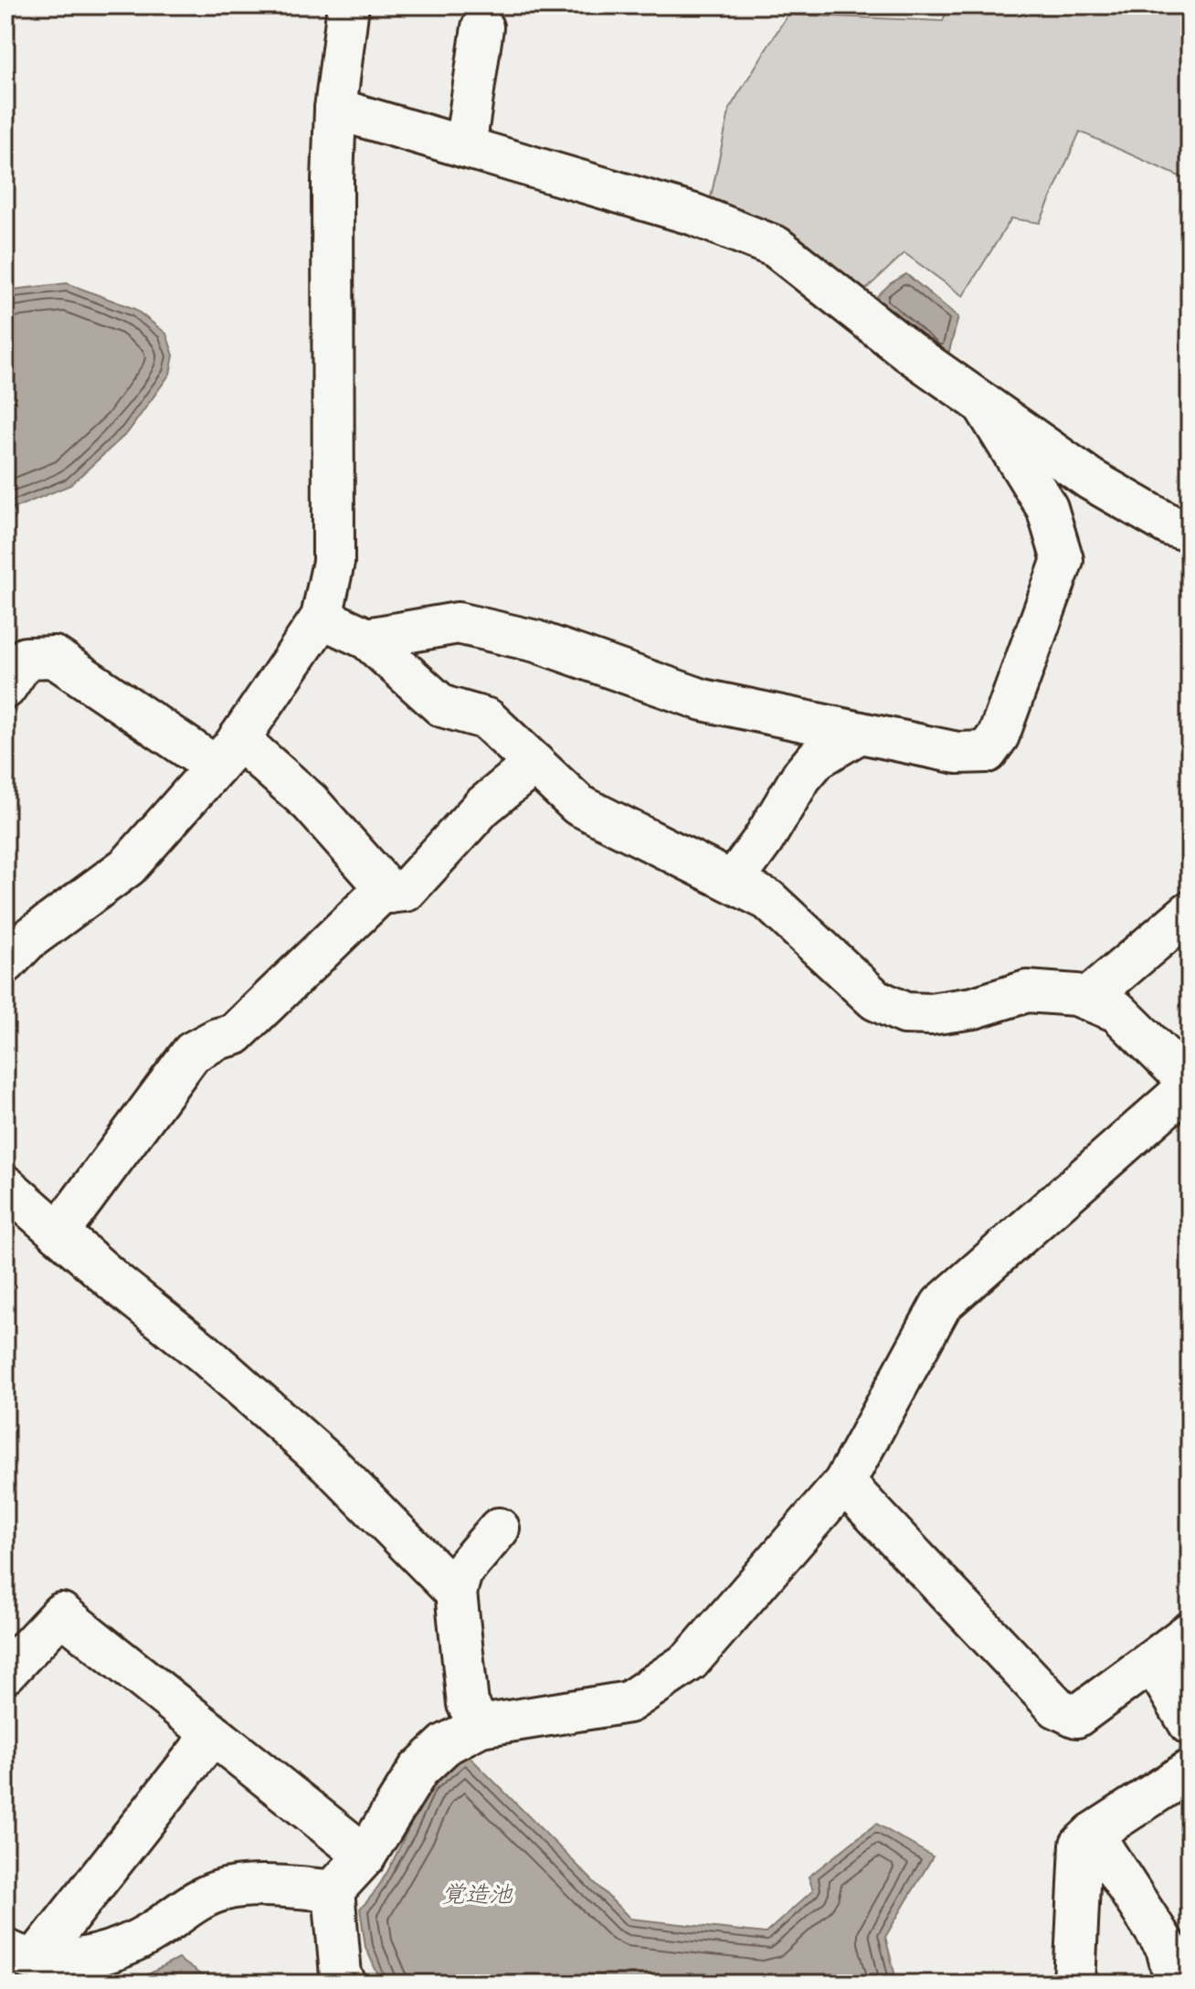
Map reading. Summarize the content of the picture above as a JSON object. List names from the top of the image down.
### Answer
{
  "water": ["覚造池"]
}
